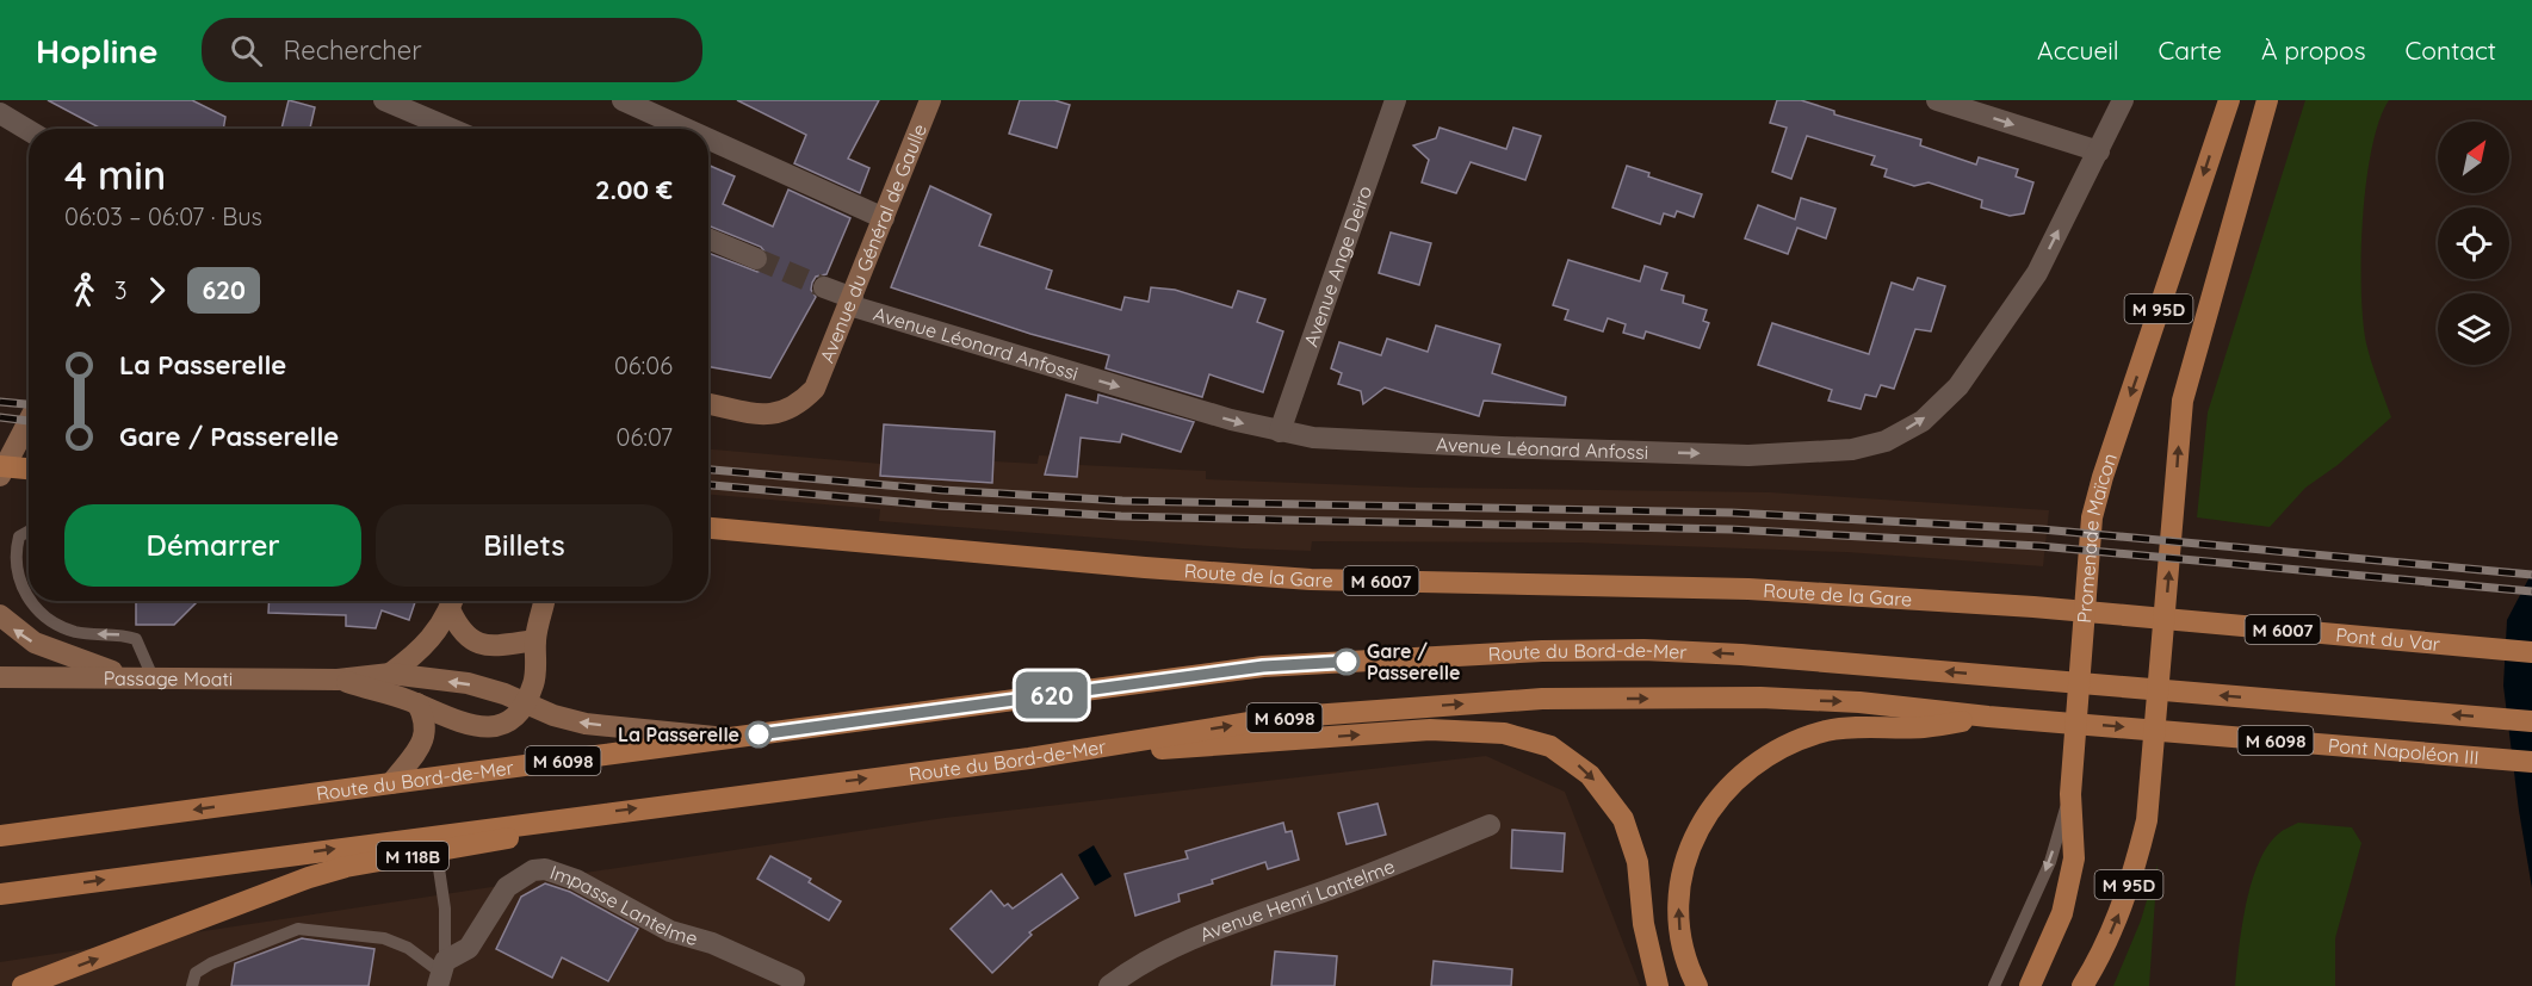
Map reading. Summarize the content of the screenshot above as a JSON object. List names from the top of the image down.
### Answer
{
  "streets": {
    "main road": [
      "Avenue du Général de Gaulle",
      "M 95D",
      "Promenade Maïcon",
      "Route de la Gare",
      "M 6007",
      "Pont du Var",
      "Route du Bord-de-Mer",
      "Passage Moati",
      "M 6098",
      "Pont Napoléon III",
      "M 118B"
    ],
    "street": [
      "Avenue Ange Deiro",
      "Avenue Léonard Anfossi",
      "Avenue Henri Lantelme",
      "Impasse Lantelme"
    ]
  },
  "crossings": [
    ["Avenue du Général de Gaulle", "Avenue Léonard Anfossi"],
    ["Avenue Ange Deiro", "Avenue Léonard Anfossi"],
    ["Route de la Gare", "Pont du Var"],
    ["Route du Bord-de-Mer", "Passage Moati"],
    ["Route du Bord-de-Mer", "Pont Napoléon III"],
    ["Route du Bord-de-Mer", "M 118B"]
  ],
  "one_way": ["Avenue Léonard Anfossi"],
  "places": ["Gare / Passerelle", "La Passerelle"],
  "lines": ["bus line 620"],
  "north": "top right",
  "page": {
    "header": "Hopline",
    "search": "Rechercher",
    "nav": [
      "Accueil",
      "Carte",
      "À propos",
      "Contact"
    ],
    "on_map": "620",
    "heading": ["4 min", "06:03 – 06:07 · Bus", "2.00 €"],
    "legs": ["3", "620"],
    "list": [
      {
        "name": "La Passerelle",
        "value": "06:06"
      },
      {
        "name": "Gare / Passerelle",
        "value": "06:07"
      }
    ],
    "buttons": ["Démarrer", "Billets"]
  }
}
